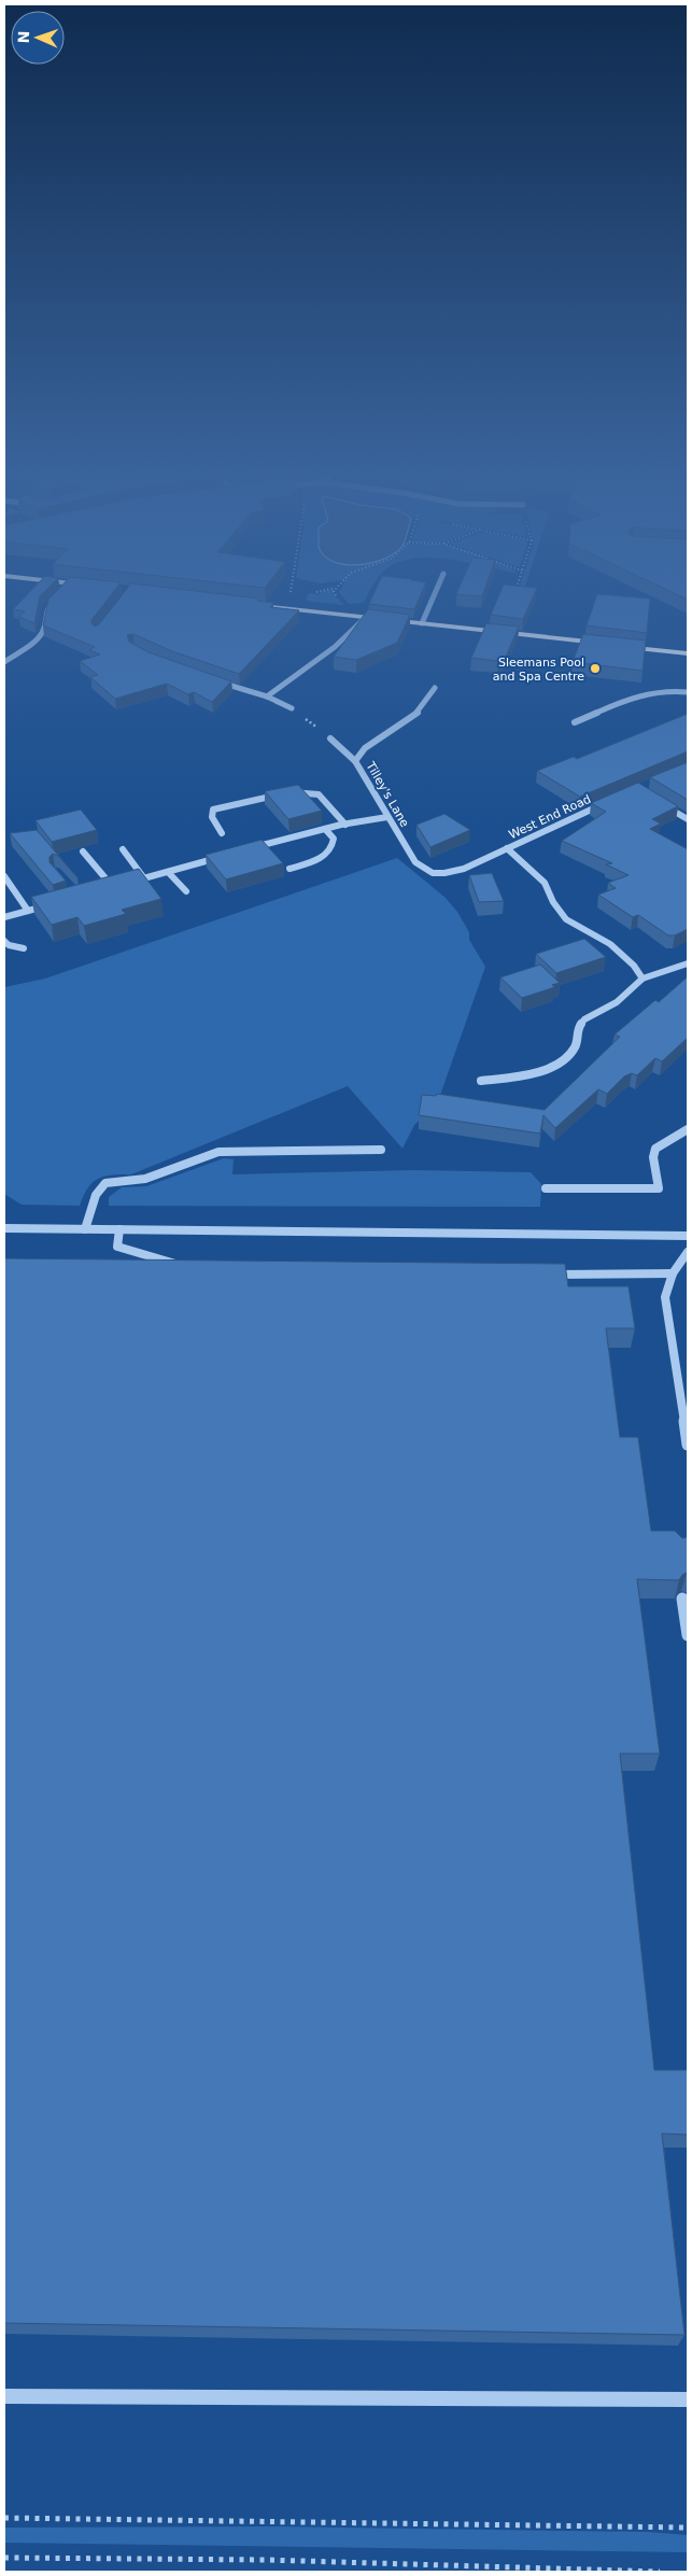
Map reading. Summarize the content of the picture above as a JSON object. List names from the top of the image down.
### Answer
{
  "streets": {
    "street": ["Tilley's Lane", "West End Road"]
  },
  "crossings": [
    ["Tilley's Lane", "West End Road"]
  ],
  "places": ["Sleemans Pool and Spa Centre"],
  "north": "left"
}
